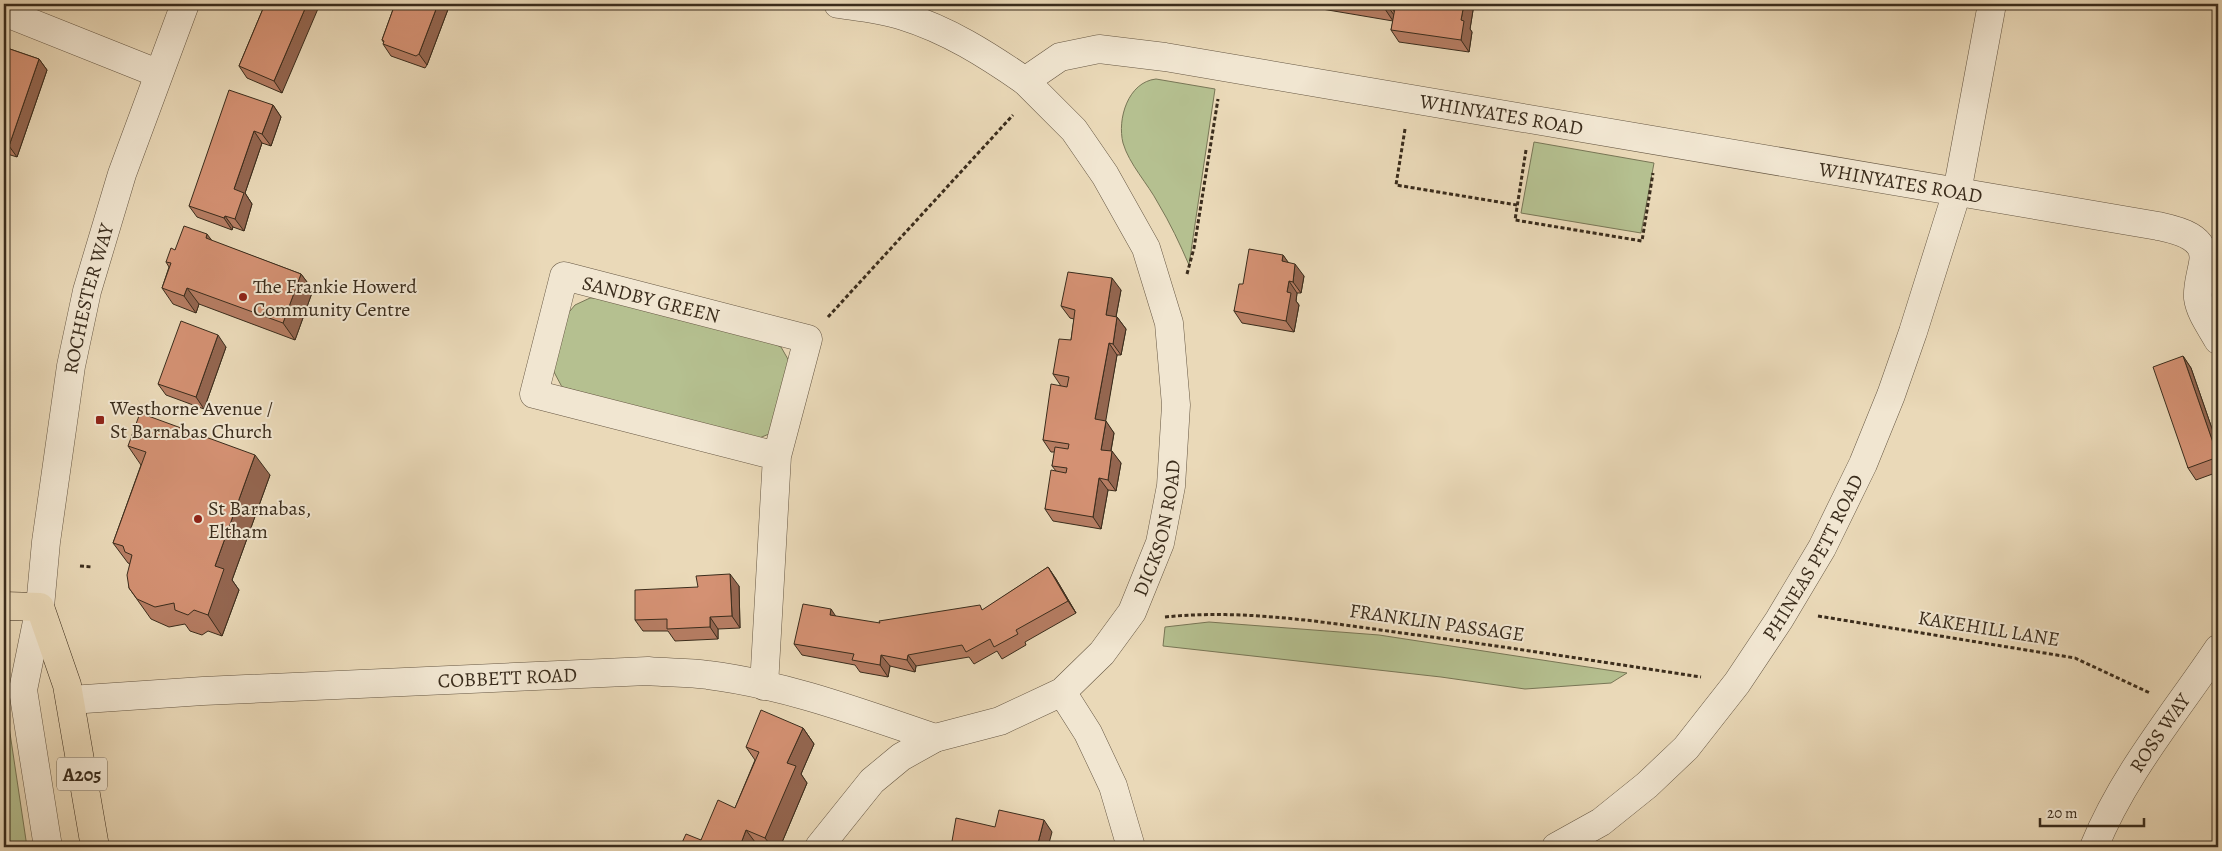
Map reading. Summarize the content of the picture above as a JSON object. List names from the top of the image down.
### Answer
{
  "streets": {
    "highway": ["ROCHESTER WAY", "A205"],
    "street": [
      "WHINYATES ROAD",
      "SANDBY GREEN",
      "DICKSON ROAD",
      "PHINEAS PETT ROAD",
      "COBBETT ROAD",
      "ROSS WAY"
    ],
    "path": ["FRANKLIN PASSAGE", "KAKEHILL LANE"]
  },
  "crossings": [
    ["WHINYATES ROAD", "DICKSON ROAD"],
    ["WHINYATES ROAD", "PHINEAS PETT ROAD"],
    ["ROCHESTER WAY", "COBBETT ROAD"],
    ["DICKSON ROAD", "FRANKLIN PASSAGE"],
    ["DICKSON ROAD", "COBBETT ROAD"],
    ["PHINEAS PETT ROAD", "FRANKLIN PASSAGE"],
    ["PHINEAS PETT ROAD", "KAKEHILL LANE"],
    ["KAKEHILL LANE", "ROSS WAY"]
  ],
  "places": {
    "other": ["The Frankie Howerd Community Centre", "St Barnabas, Eltham"],
    "transit": ["Westhorne Avenue / St Barnabas Church"]
  },
  "scale_bar": "20 m"
}
